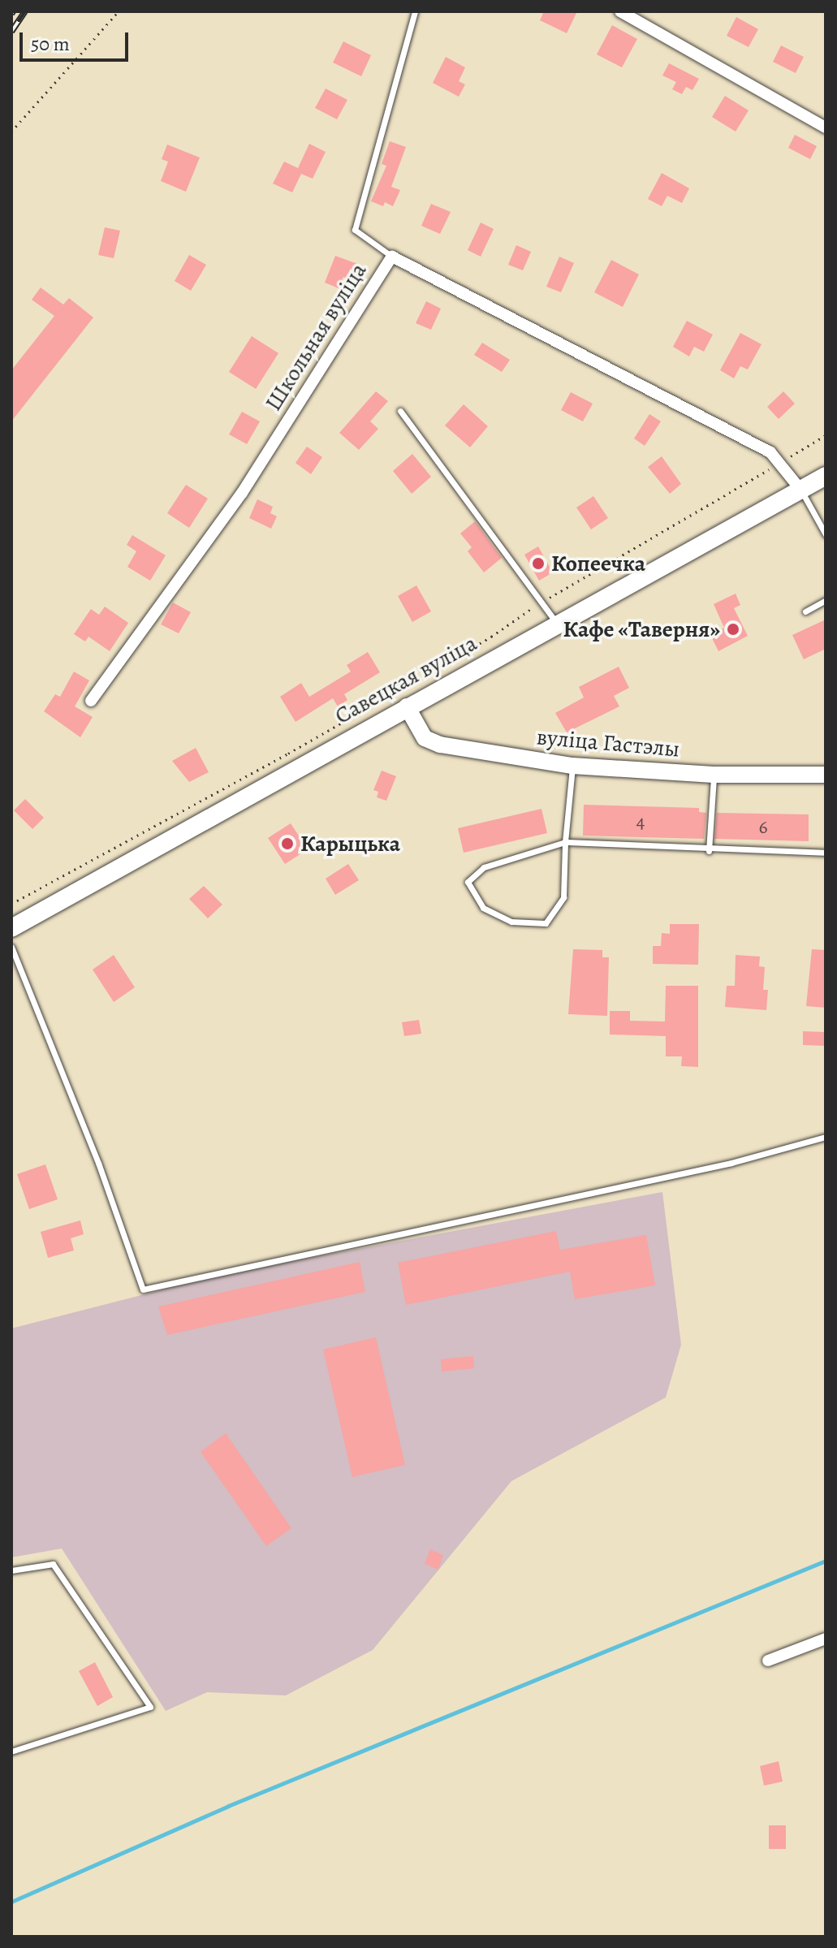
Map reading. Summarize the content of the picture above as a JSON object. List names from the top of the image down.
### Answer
{
  "streets": {
    "main road": ["Савецкая вуліца"],
    "street": ["Школьная вуліца", "вуліца Гастэлы"]
  },
  "crossings": [
    ["Школьная вуліца", "Савецкая вуліца"],
    ["Савецкая вуліца", "вуліца Гастэлы"]
  ],
  "places": ["Копеечка", "Кафе «Таверня»", "Карыцька"],
  "house_numbers": ["4", "6"],
  "scale_bar": "50 m"
}
